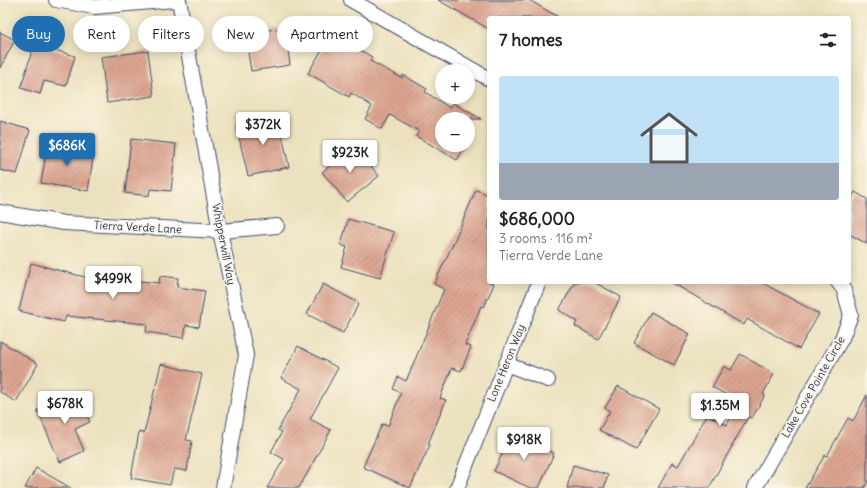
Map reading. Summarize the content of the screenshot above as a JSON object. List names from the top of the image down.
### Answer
{
  "streets": {
    "street": [
      "Tierra Verde Lane",
      "Whipperwill Way",
      "Lone Heron Way",
      "Lake Cove Pointe Circle"
    ]
  },
  "crossings": [
    ["Tierra Verde Lane", "Whipperwill Way"]
  ],
  "page": {
    "chip": [
      "Buy",
      "Rent",
      "Filters",
      "New",
      "Apartment"
    ],
    "heading": "7 homes",
    "map_buttons": ["+", "−"],
    "list": [
      {
        "name": "$686,000",
        "note": "3 rooms · 116 m² · Tierra Verde Lane"
      }
    ],
    "price": [
      "$372K",
      "$686K",
      "$923K",
      "$499K",
      "$678K",
      "$1.35M",
      "$918K"
    ]
  }
}
